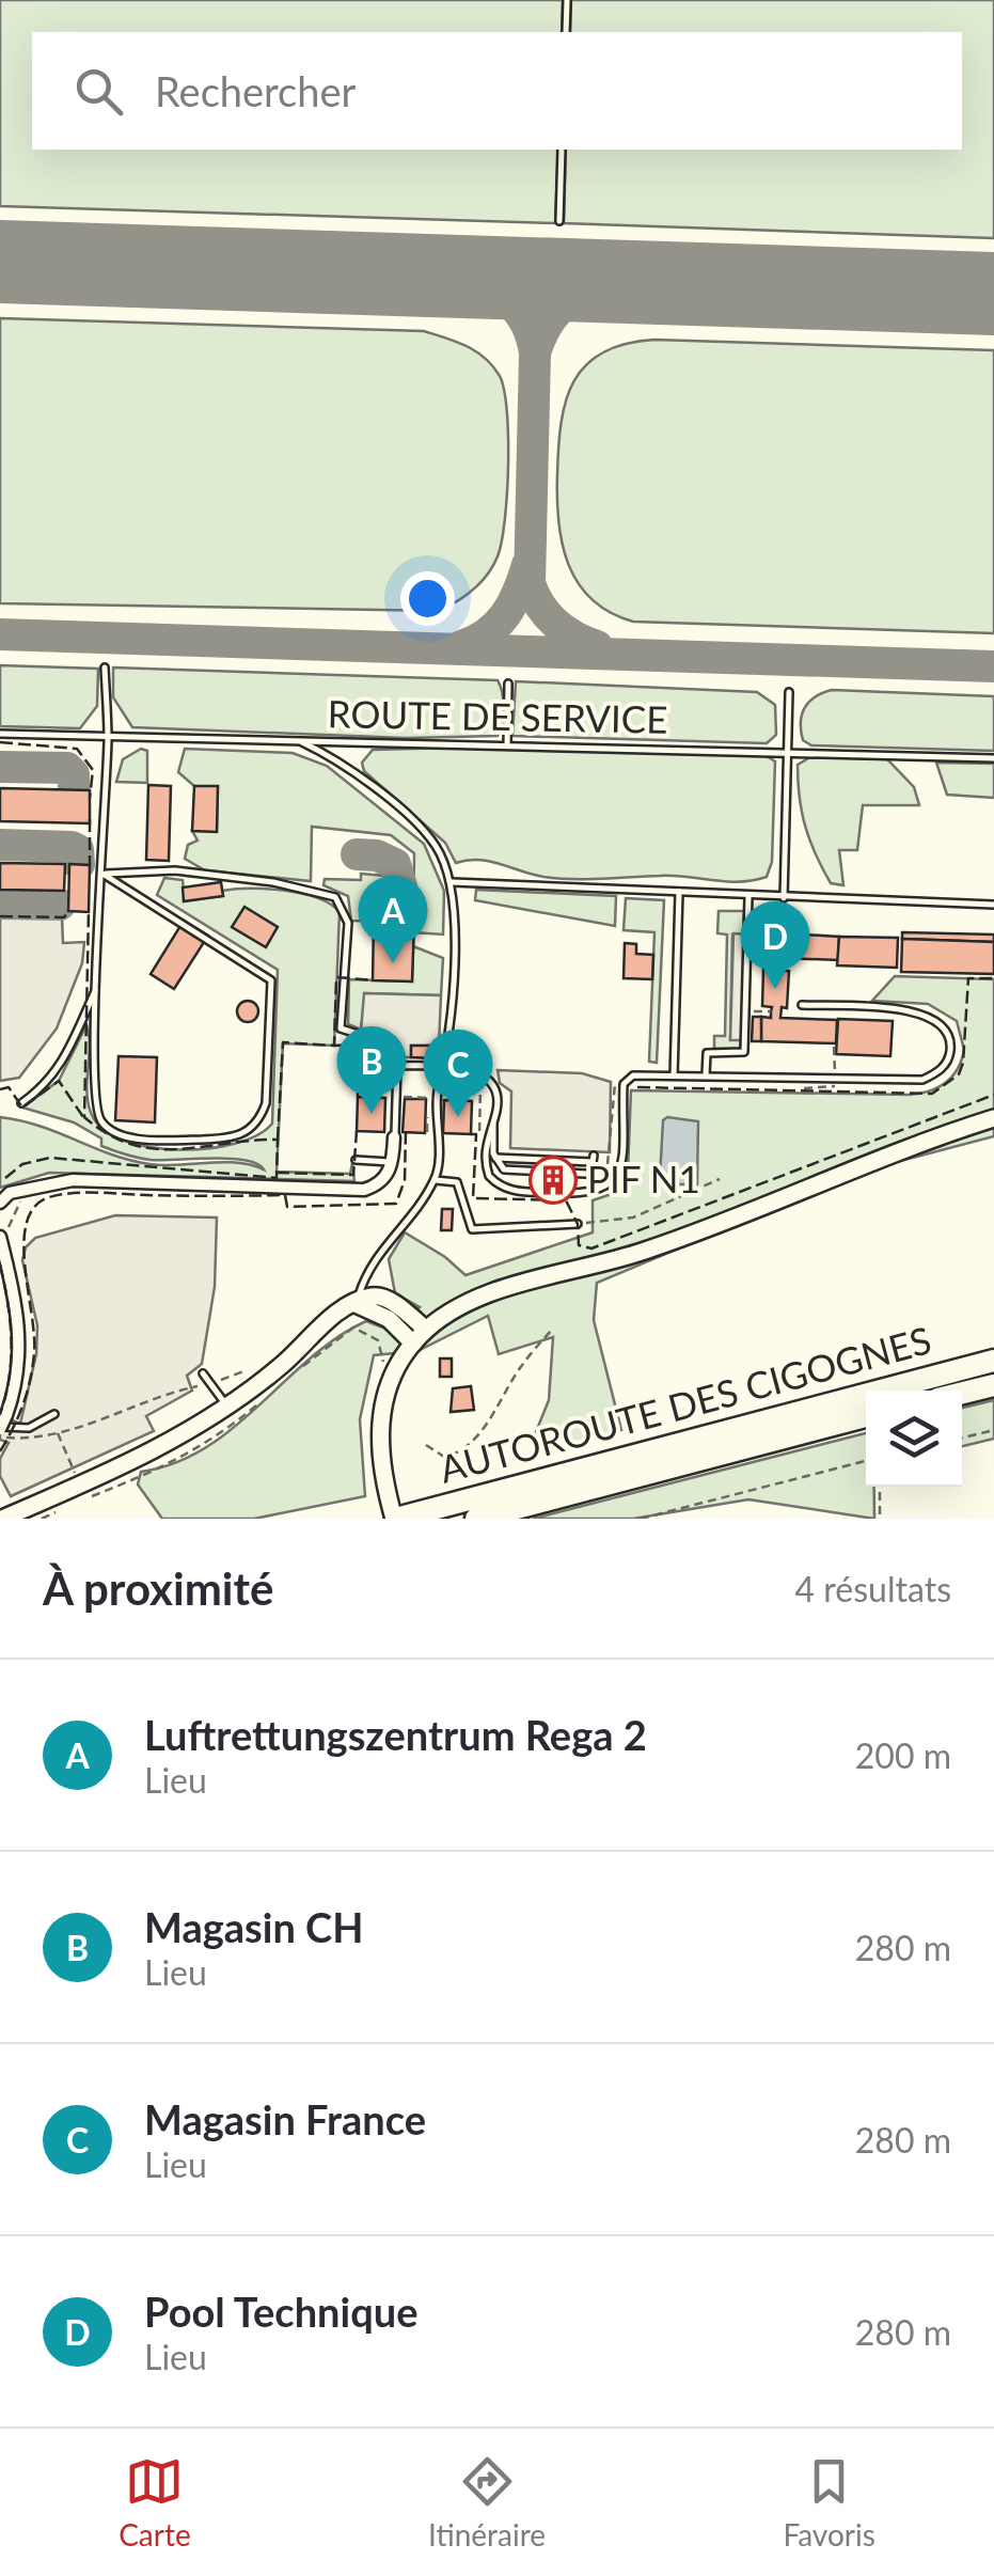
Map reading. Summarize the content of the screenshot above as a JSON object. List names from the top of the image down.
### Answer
{
  "streets": {
    "highway": ["AUTOROUTE DES CIGOGNES"],
    "lane": ["ROUTE DE SERVICE"]
  },
  "places": {
    "building": ["PIF N1"]
  },
  "page": {
    "search": "Rechercher",
    "pins": [
      "A",
      "D",
      "B",
      "C"
    ],
    "heading": ["À proximité", "4 résultats"],
    "list": [
      {
        "mark": "A",
        "name": "Luftrettungszentrum Rega 2",
        "note": "Lieu",
        "value": "200 m"
      },
      {
        "mark": "B",
        "name": "Magasin CH",
        "note": "Lieu",
        "value": "280 m"
      },
      {
        "mark": "C",
        "name": "Magasin France",
        "note": "Lieu",
        "value": "280 m"
      },
      {
        "mark": "D",
        "name": "Pool Technique",
        "note": "Lieu",
        "value": "280 m"
      }
    ],
    "nav": ["Carte", "Itinéraire", "Favoris"]
  }
}
